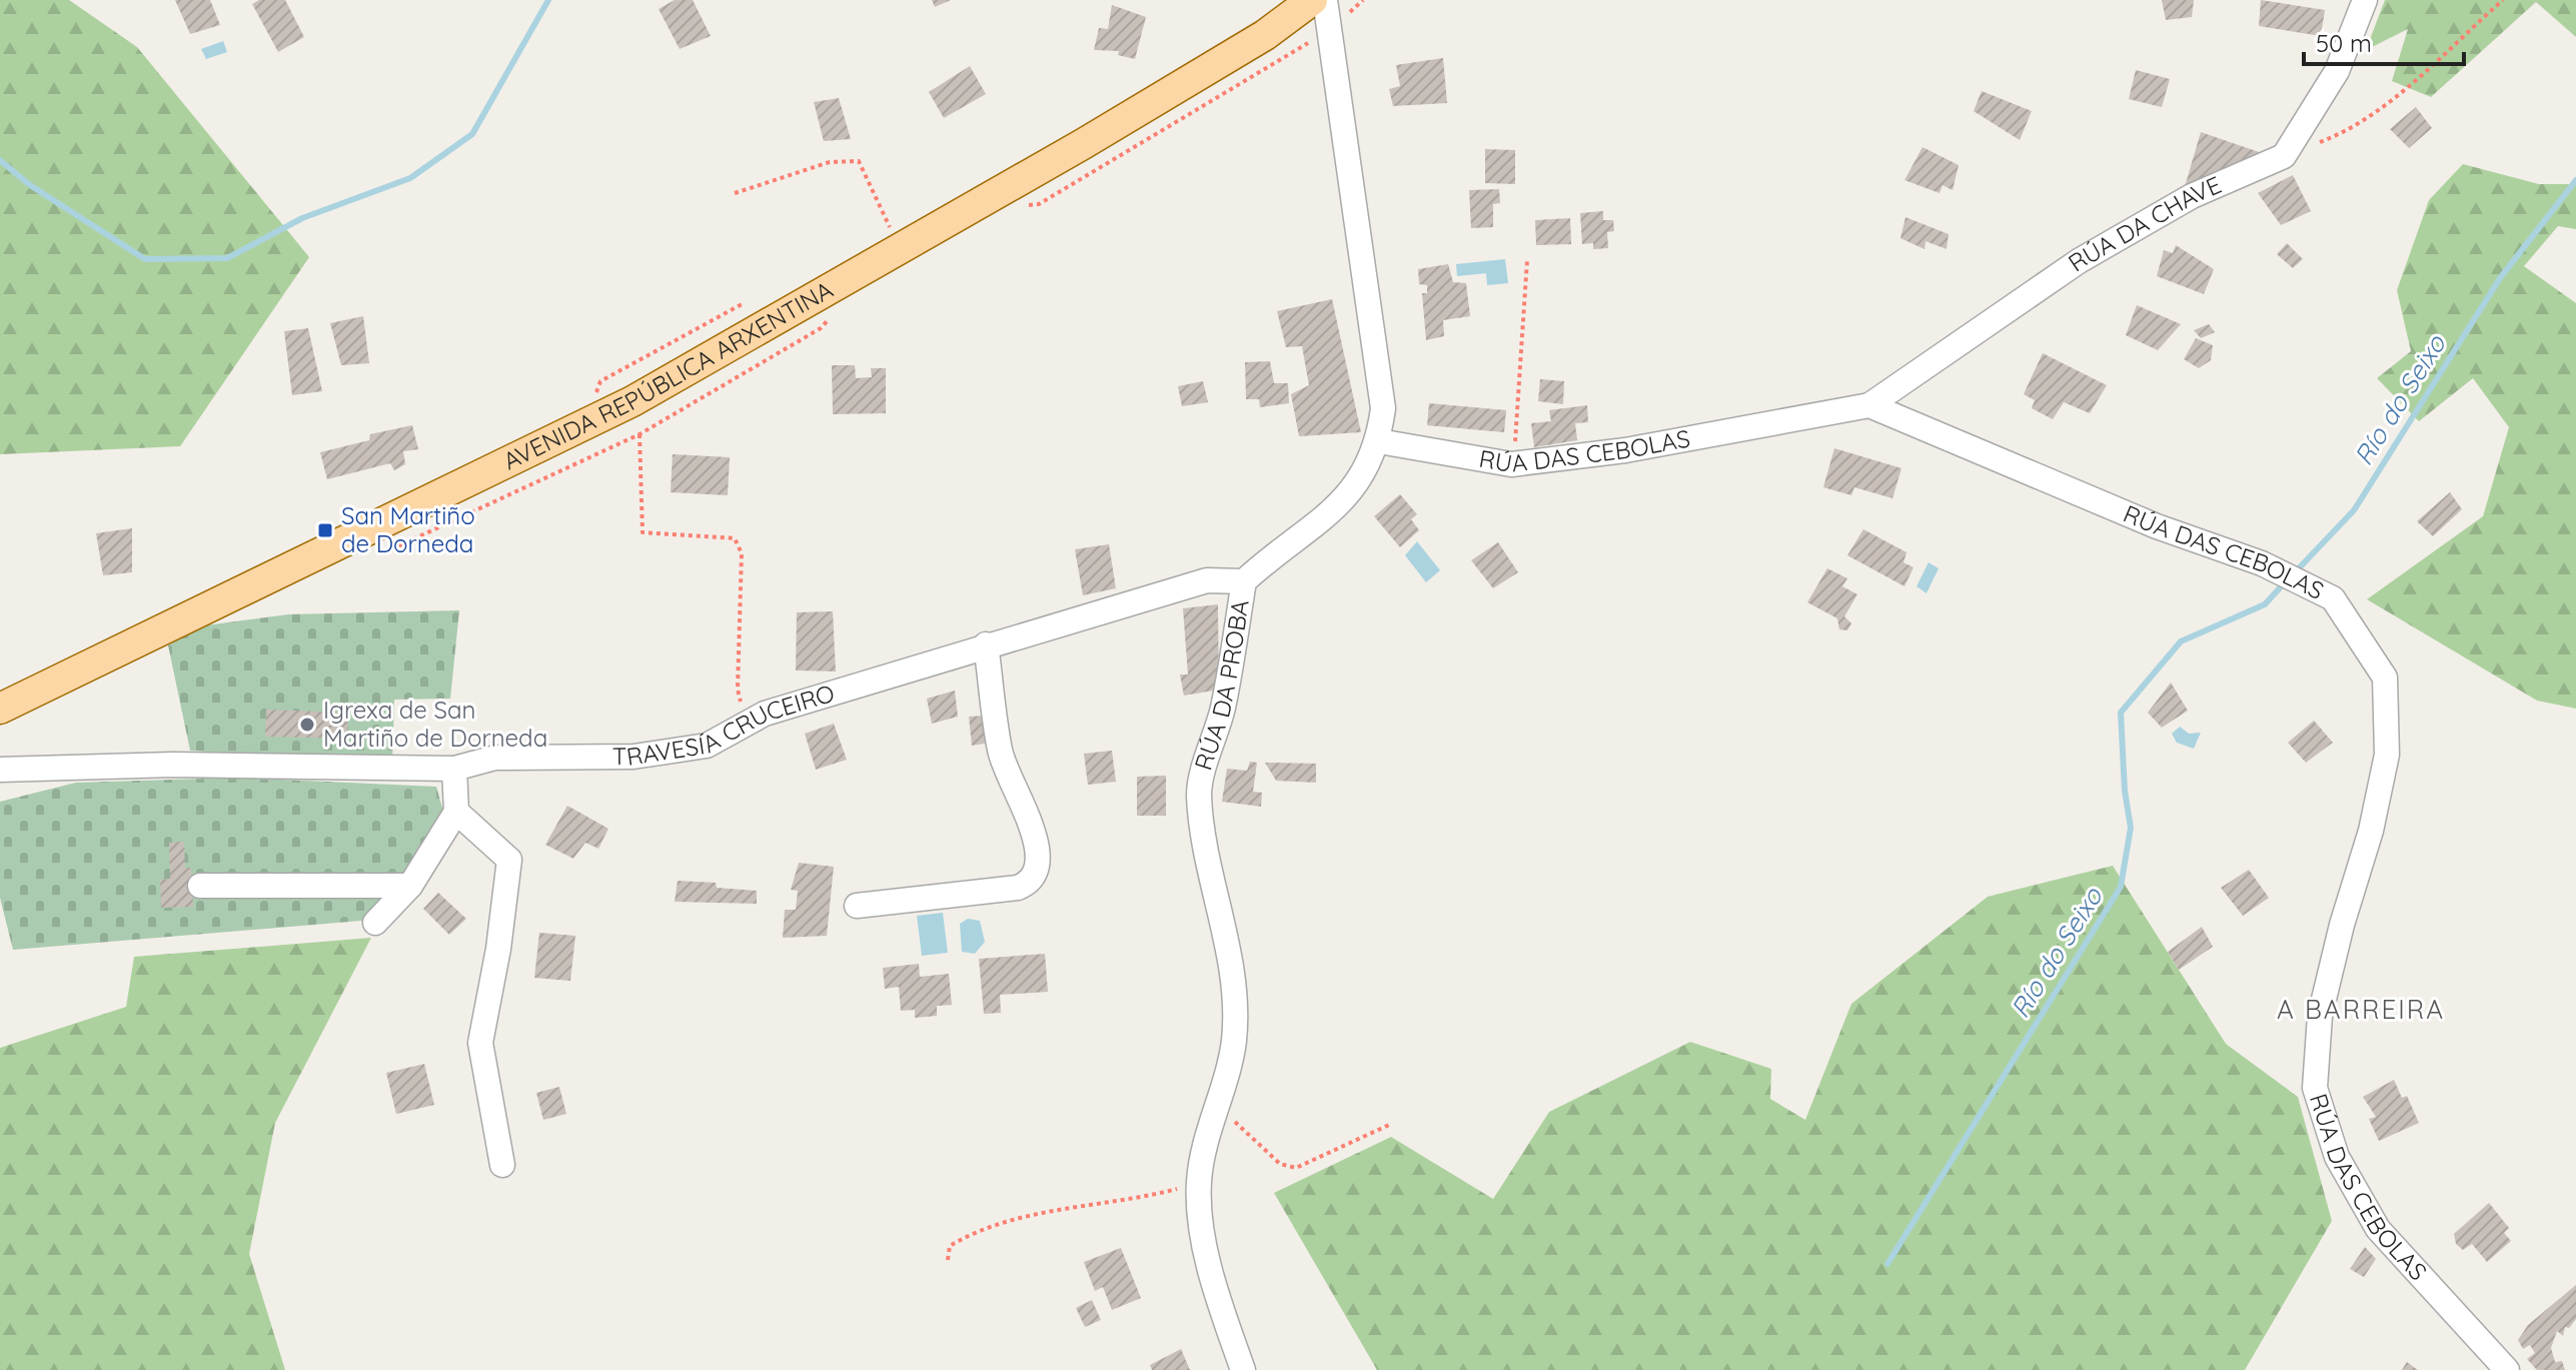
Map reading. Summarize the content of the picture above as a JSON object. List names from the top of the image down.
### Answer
{
  "streets": {
    "main road": ["AVENIDA REPÚBLICA ARXENTINA"],
    "street": [
      "RÚA DA CHAVE",
      "RÚA DAS CEBOLAS",
      "RÚA DA PROBA",
      "TRAVESÍA CRUCEIRO"
    ]
  },
  "crossings": [
    ["RÚA DA CHAVE", "RÚA DAS CEBOLAS"],
    ["RÚA DAS CEBOLAS", "RÚA DA PROBA"],
    ["RÚA DA PROBA", "TRAVESÍA CRUCEIRO"]
  ],
  "districts": ["A BARREIRA"],
  "water": ["Río do Seixo"],
  "places": {
    "transit": ["San Martiño de Dorneda"],
    "other": ["Igrexa de San Martiño de Dorneda"]
  },
  "scale_bar": "50 m"
}
